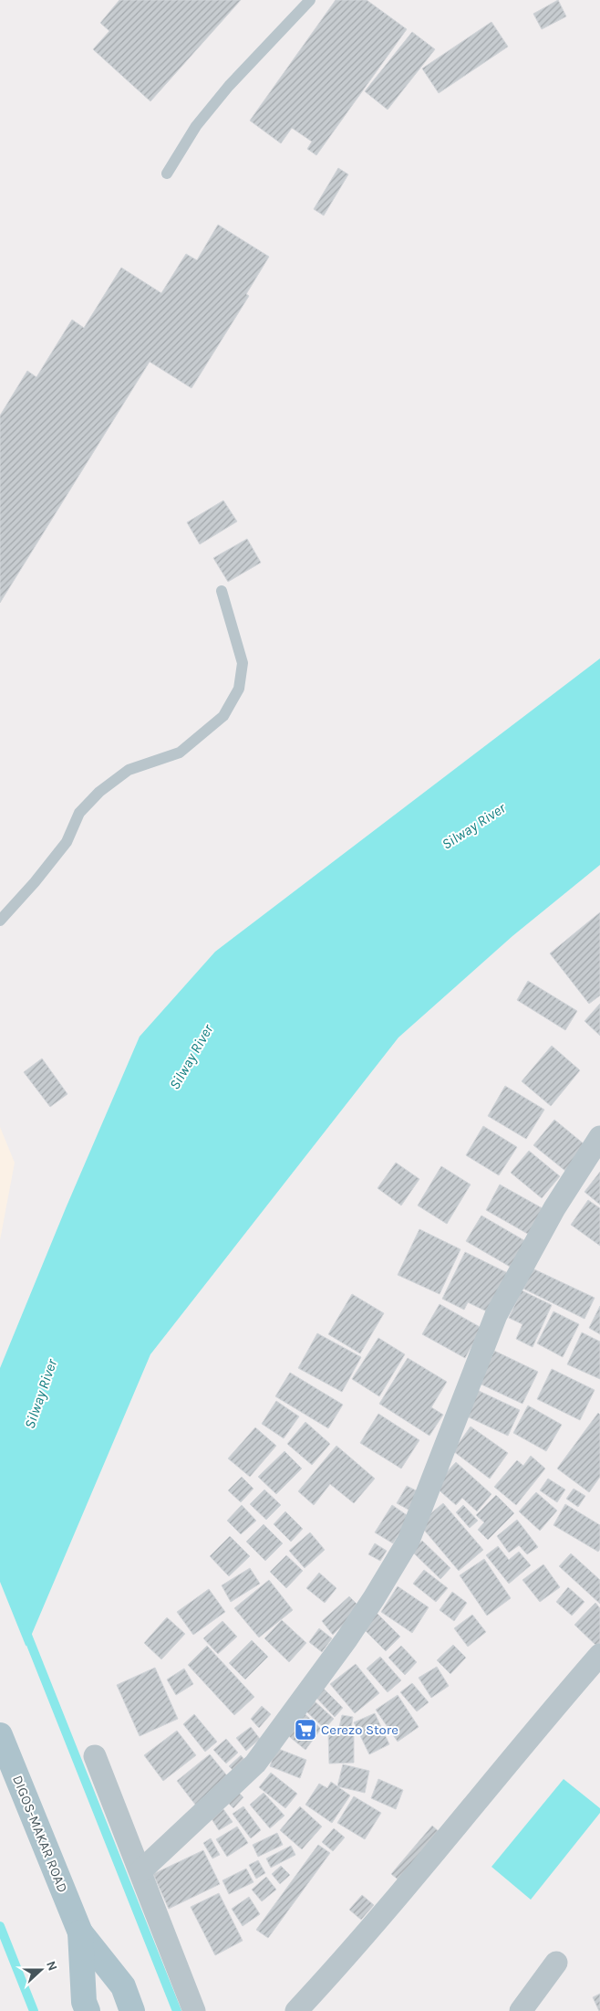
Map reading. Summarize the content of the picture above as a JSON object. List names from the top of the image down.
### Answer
{
  "streets": {
    "main road": ["DIGOS-MAKAR ROAD"]
  },
  "water": ["Silway River"],
  "places": {
    "supermarket": ["Cerezo Store"]
  },
  "north": "right"
}
